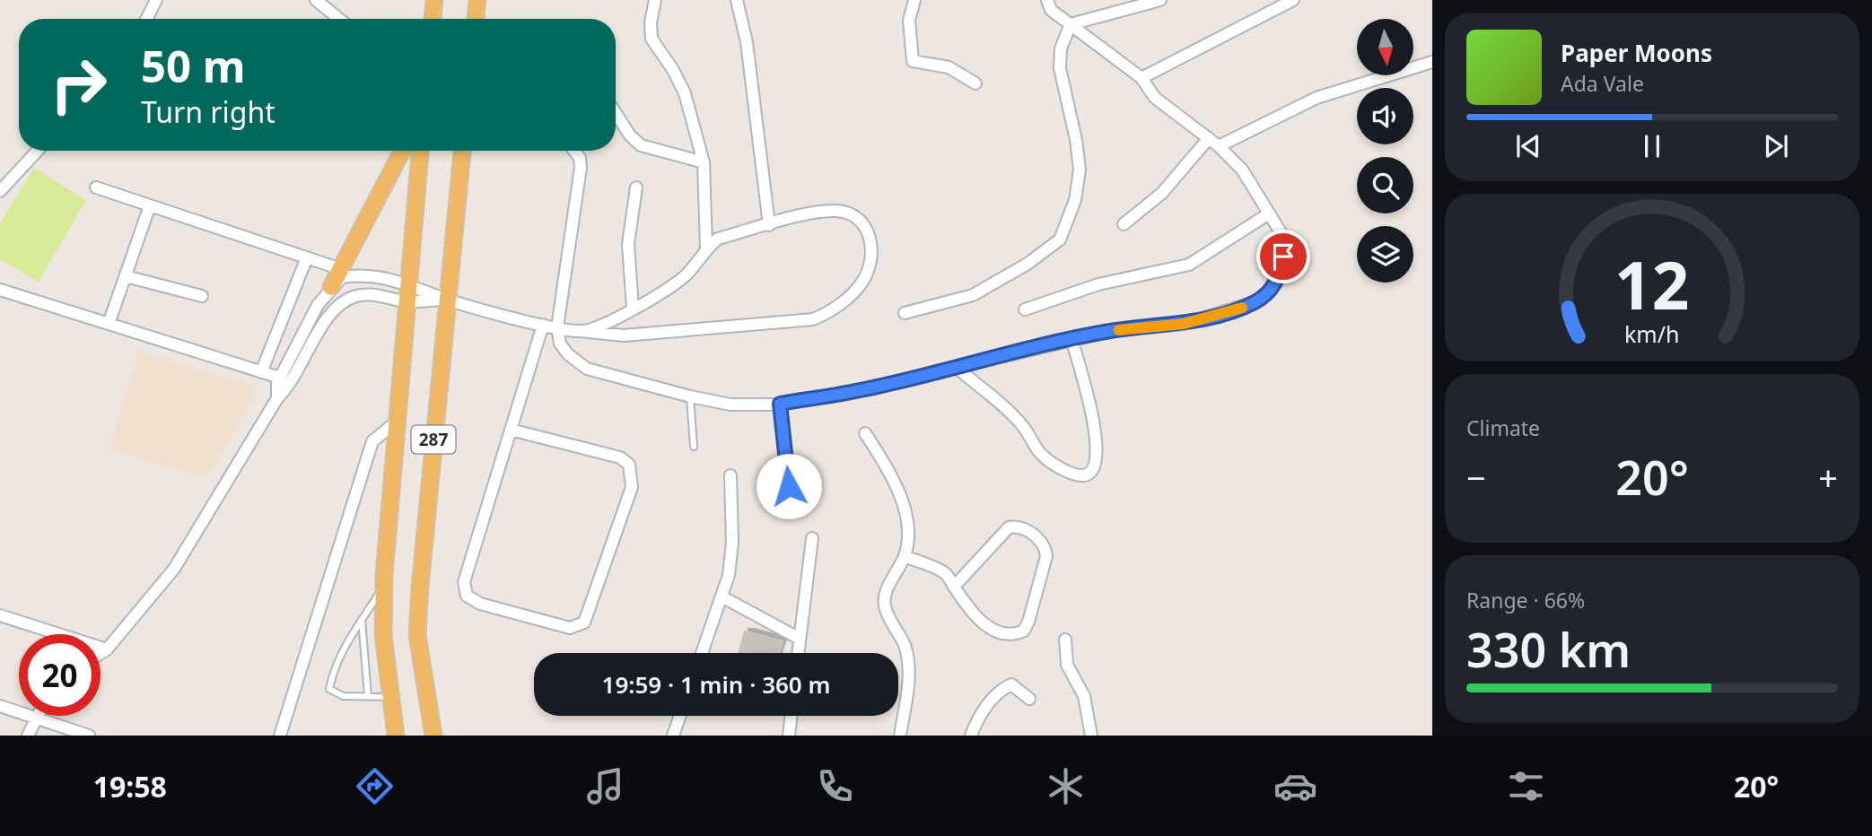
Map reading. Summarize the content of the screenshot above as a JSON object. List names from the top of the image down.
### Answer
{
  "streets": {
    "main road": ["287"]
  },
  "north": "bottom",
  "page": {
    "turn": ["50 m", "Turn right"],
    "song": ["Paper Moons", "Ada Vale"],
    "tile": [
      "Climate",
      ["Range · 66%", "330 km"]
    ],
    "heat": ["−", "20°", "+"],
    "limit": "20",
    "trip": "19:59 · 1 min · 360 m",
    "tabs": ["19:58", "20°"],
    "gauge": ["12", "km/h"]
  }
}
